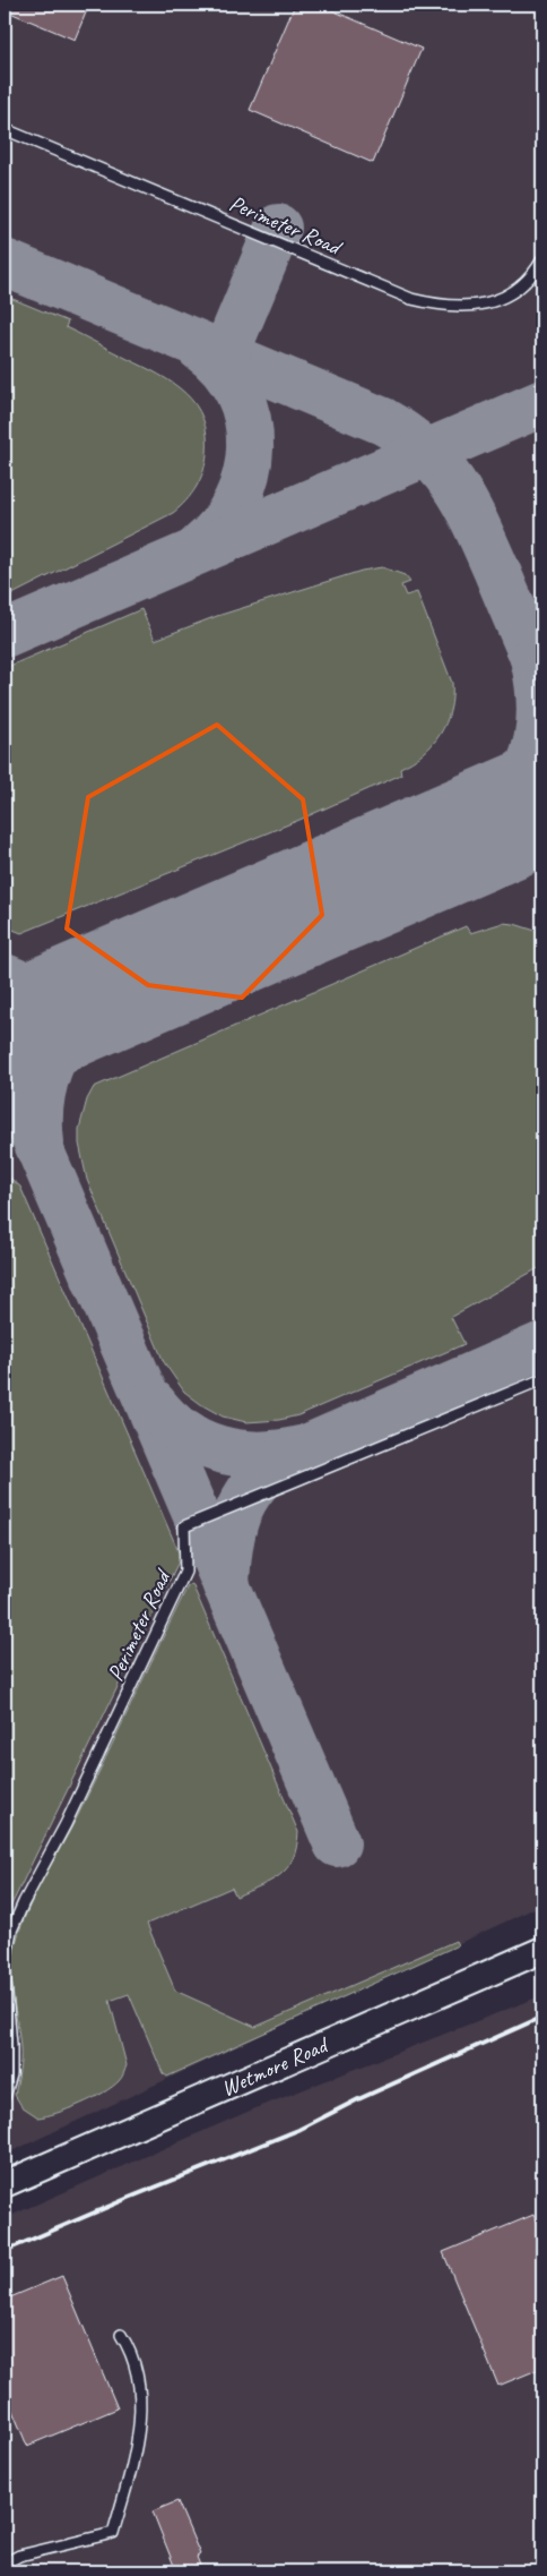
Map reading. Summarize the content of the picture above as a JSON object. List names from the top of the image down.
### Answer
{
  "streets": {
    "main road": ["Wetmore Road"],
    "lane": ["Perimeter Road"]
  }
}
